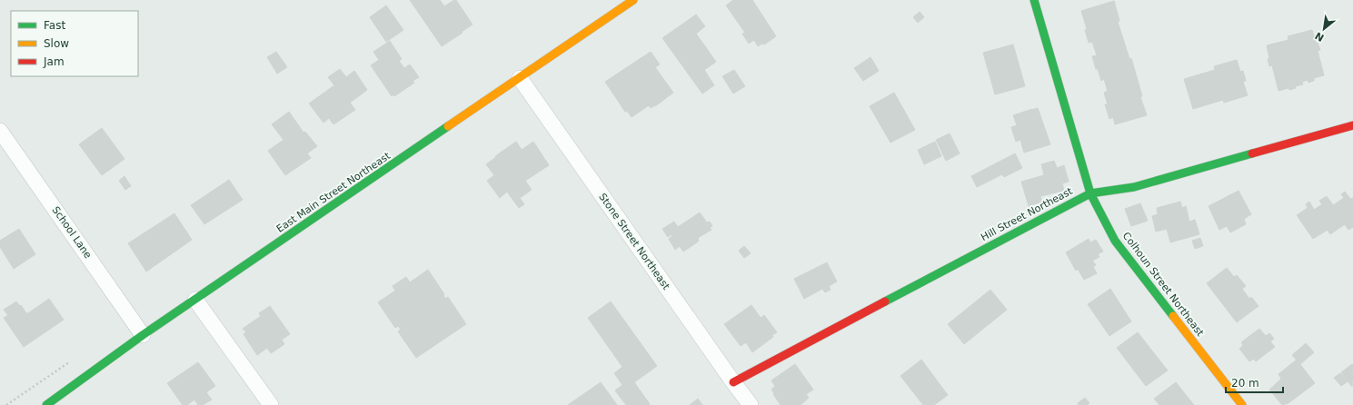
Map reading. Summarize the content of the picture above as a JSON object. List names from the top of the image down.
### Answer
{
  "streets": {
    "street": [
      "East Main Street Northeast",
      "Hill Street Northeast",
      "School Lane",
      "Stone Street Northeast",
      "Colhoun Street Northeast"
    ]
  },
  "crossings": [
    ["East Main Street Northeast", "School Lane"],
    ["East Main Street Northeast", "Stone Street Northeast"],
    ["Hill Street Northeast", "Stone Street Northeast"],
    ["Hill Street Northeast", "Colhoun Street Northeast"]
  ],
  "legend": ["Fast", "Slow", "Jam"],
  "scale_bar": "20 m",
  "north": "bottom left"
}
